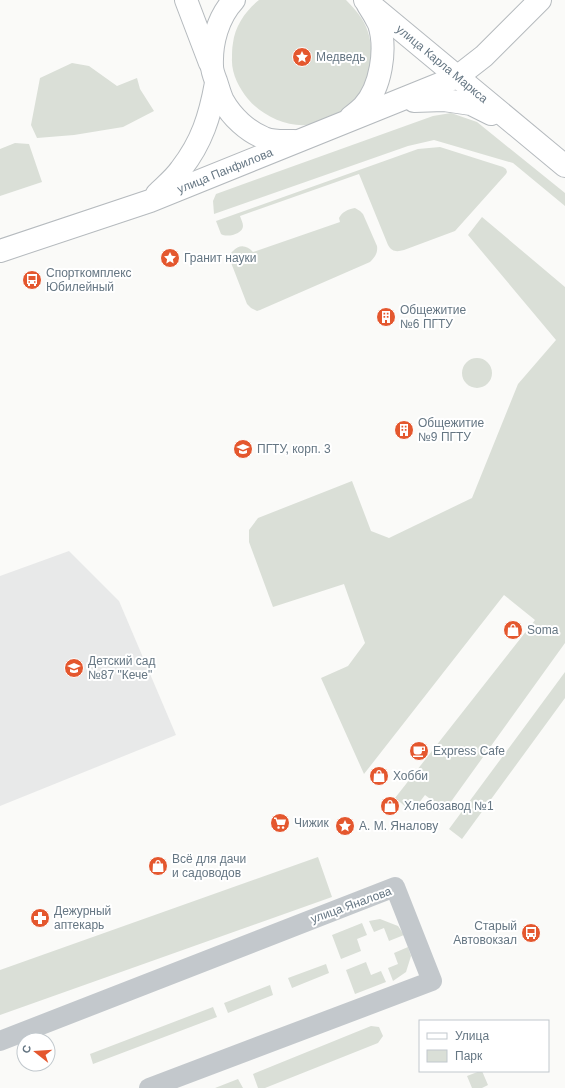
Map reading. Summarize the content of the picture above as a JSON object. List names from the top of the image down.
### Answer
{
  "streets": {
    "main road": ["улица Карла Маркса", "улица Панфилова"],
    "street": ["улица Яналова"]
  },
  "crossings": [
    ["улица Карла Маркса", "улица Панфилова"]
  ],
  "places": {
    "place": ["Медведь", "Гранит науки", "А. М. Яналову"],
    "bus stop": ["Спорткомплекс Юбилейный", "Старый Автовокзал"],
    "building": ["Общежитие №6 ПГТУ", "Общежитие №9 ПГТУ"],
    "school or university": ["ПГТУ, корп. 3", "Детский сад №87 \"Кече\""],
    "shop": [
      "Soma",
      "Хобби",
      "Хлебозавод №1",
      "Всё для дачи и садоводов"
    ],
    "cafe": ["Express Cafe"],
    "supermarket": ["Чижик"],
    "pharmacy": ["Дежурный аптекарь"]
  },
  "legend": ["Улица", "Парк"],
  "north": "left"
}
